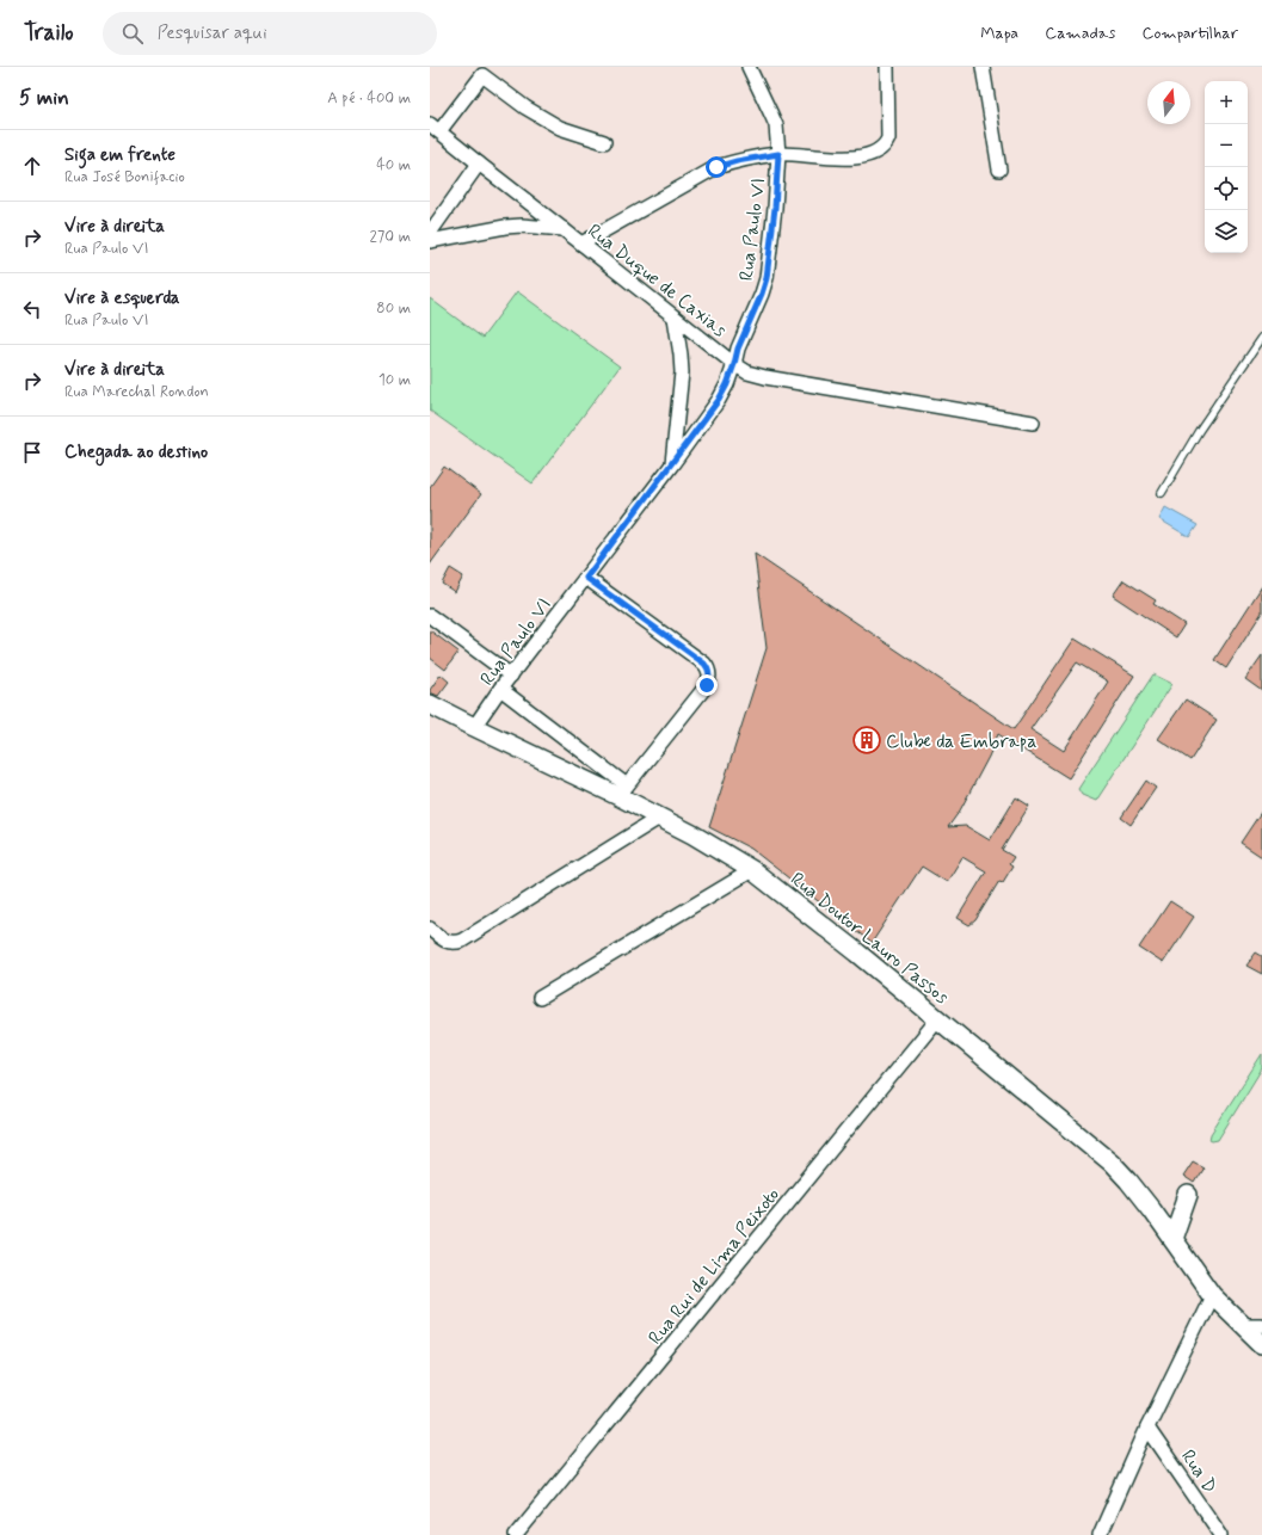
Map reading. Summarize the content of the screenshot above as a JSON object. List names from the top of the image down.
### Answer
{
  "streets": {
    "main road": ["Rua Doutor Lauro Passos"],
    "street": [
      "Rua Paulo VI",
      "Rua Duque de Caxias",
      "Rua Rui de Lima Peixoto",
      "Rua D"
    ]
  },
  "crossings": [
    ["Rua Paulo VI", "Rua Duque de Caxias"],
    ["Rua Paulo VI", "Rua Doutor Lauro Passos"],
    ["Rua Doutor Lauro Passos", "Rua Rui de Lima Peixoto"]
  ],
  "places": {
    "building": ["Clube da Embrapa"]
  },
  "north": "top",
  "page": {
    "header": "Trailo",
    "search": "Pesquisar aqui",
    "nav": ["Mapa", "Camadas", "Compartilhar"],
    "heading": ["5 min", "A pé · 400 m"],
    "map_buttons": ["+", "−"],
    "list": [
      ["Siga em frente", "Rua José Bonifacio", "40 m"],
      ["Vire à direita", "Rua Paulo VI", "270 m"],
      ["Vire à esquerda", "Rua Paulo VI", "80 m"],
      ["Vire à direita", "Rua Marechal Rondon", "10 m"],
      "Chegada ao destino"
    ]
  }
}
